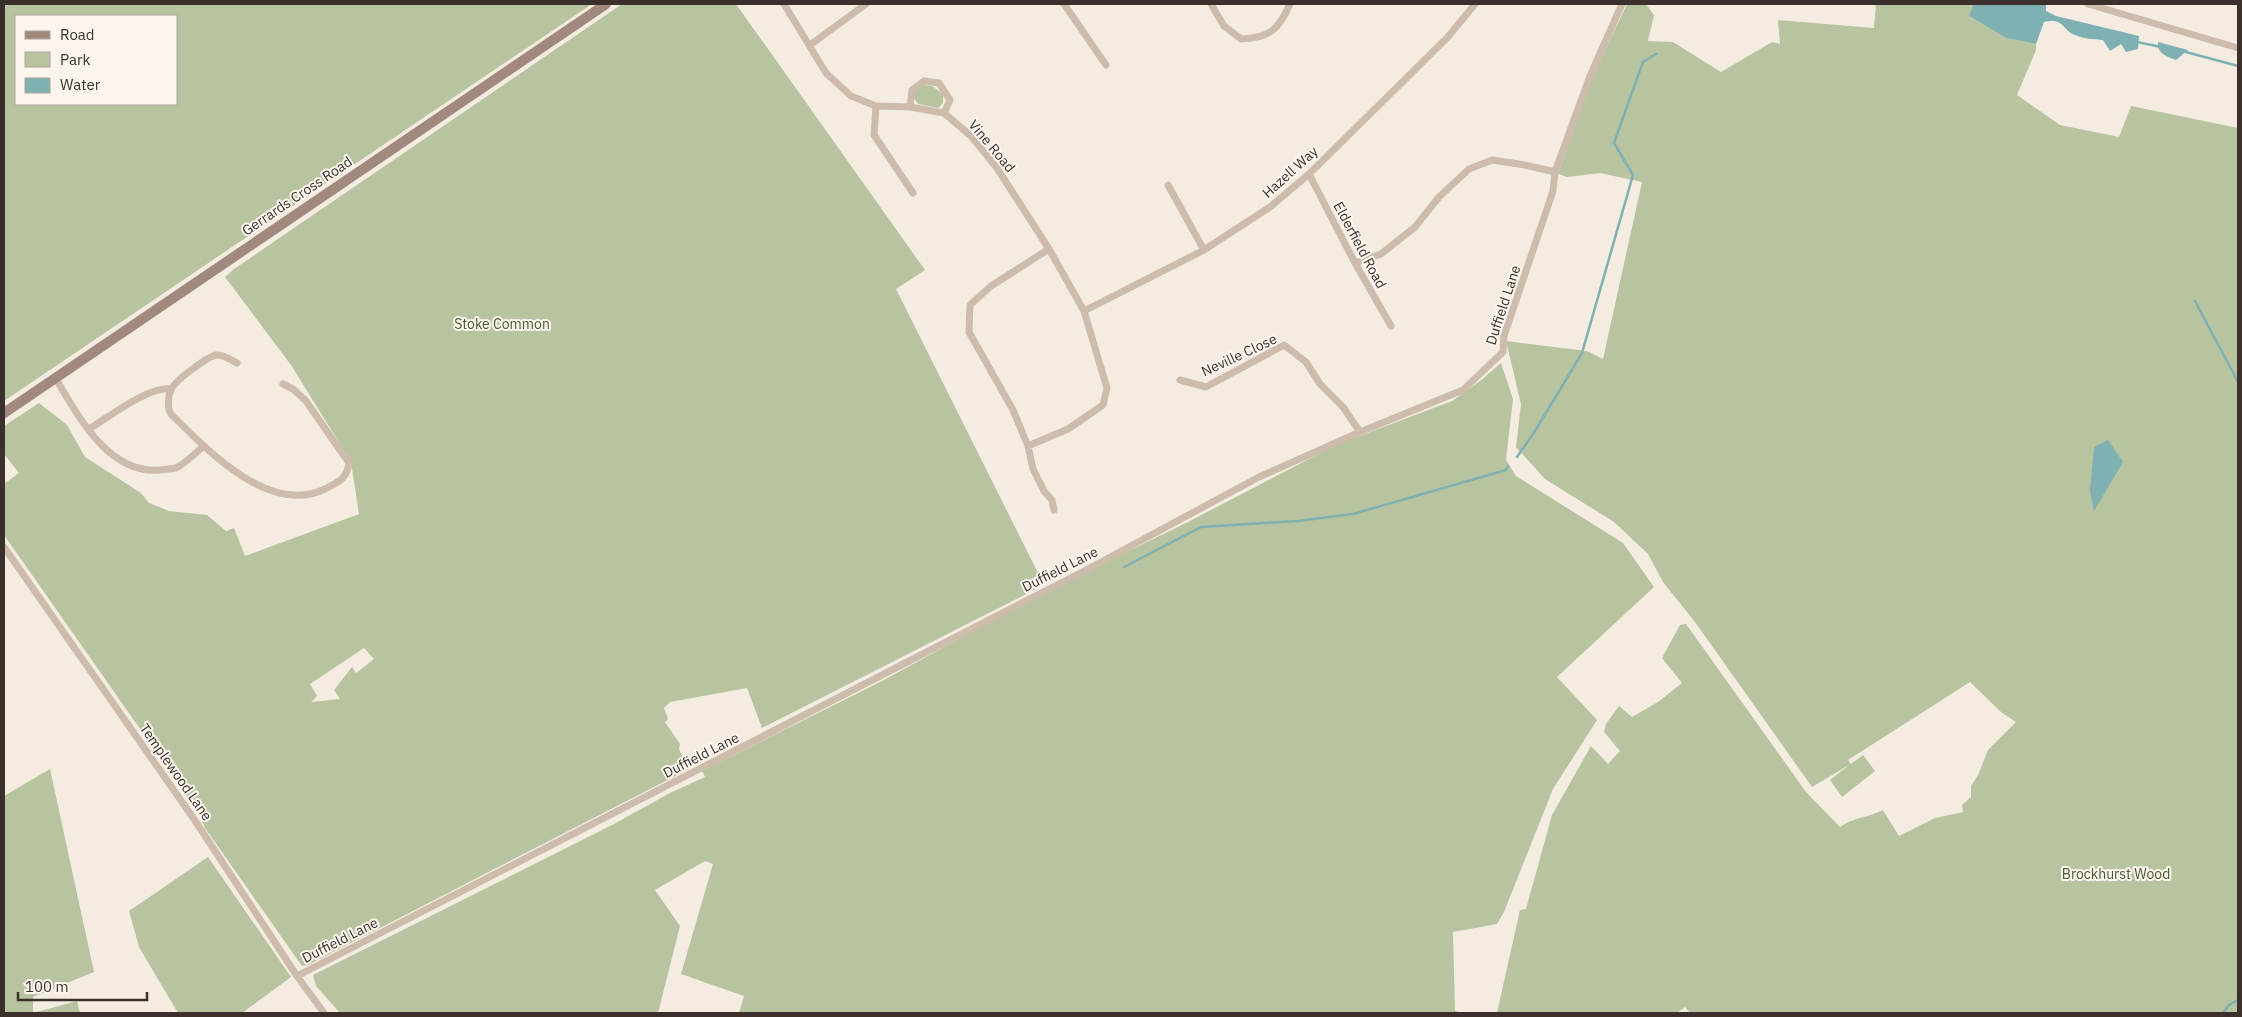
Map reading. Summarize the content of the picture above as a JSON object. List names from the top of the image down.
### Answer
{
  "streets": {
    "main road": ["Gerrards Cross Road"],
    "street": [
      "Vine Road",
      "Hazell Way",
      "Elderfield Road",
      "Duffield Lane",
      "Neville Close",
      "Templewood Lane"
    ]
  },
  "crossings": [
    ["Vine Road", "Hazell Way"],
    ["Hazell Way", "Elderfield Road"],
    ["Duffield Lane", "Neville Close"],
    ["Duffield Lane", "Templewood Lane"]
  ],
  "parks": ["Stoke Common", "Brockhurst Wood"],
  "legend": ["Road", "Park", "Water"],
  "scale_bar": "100 m"
}
